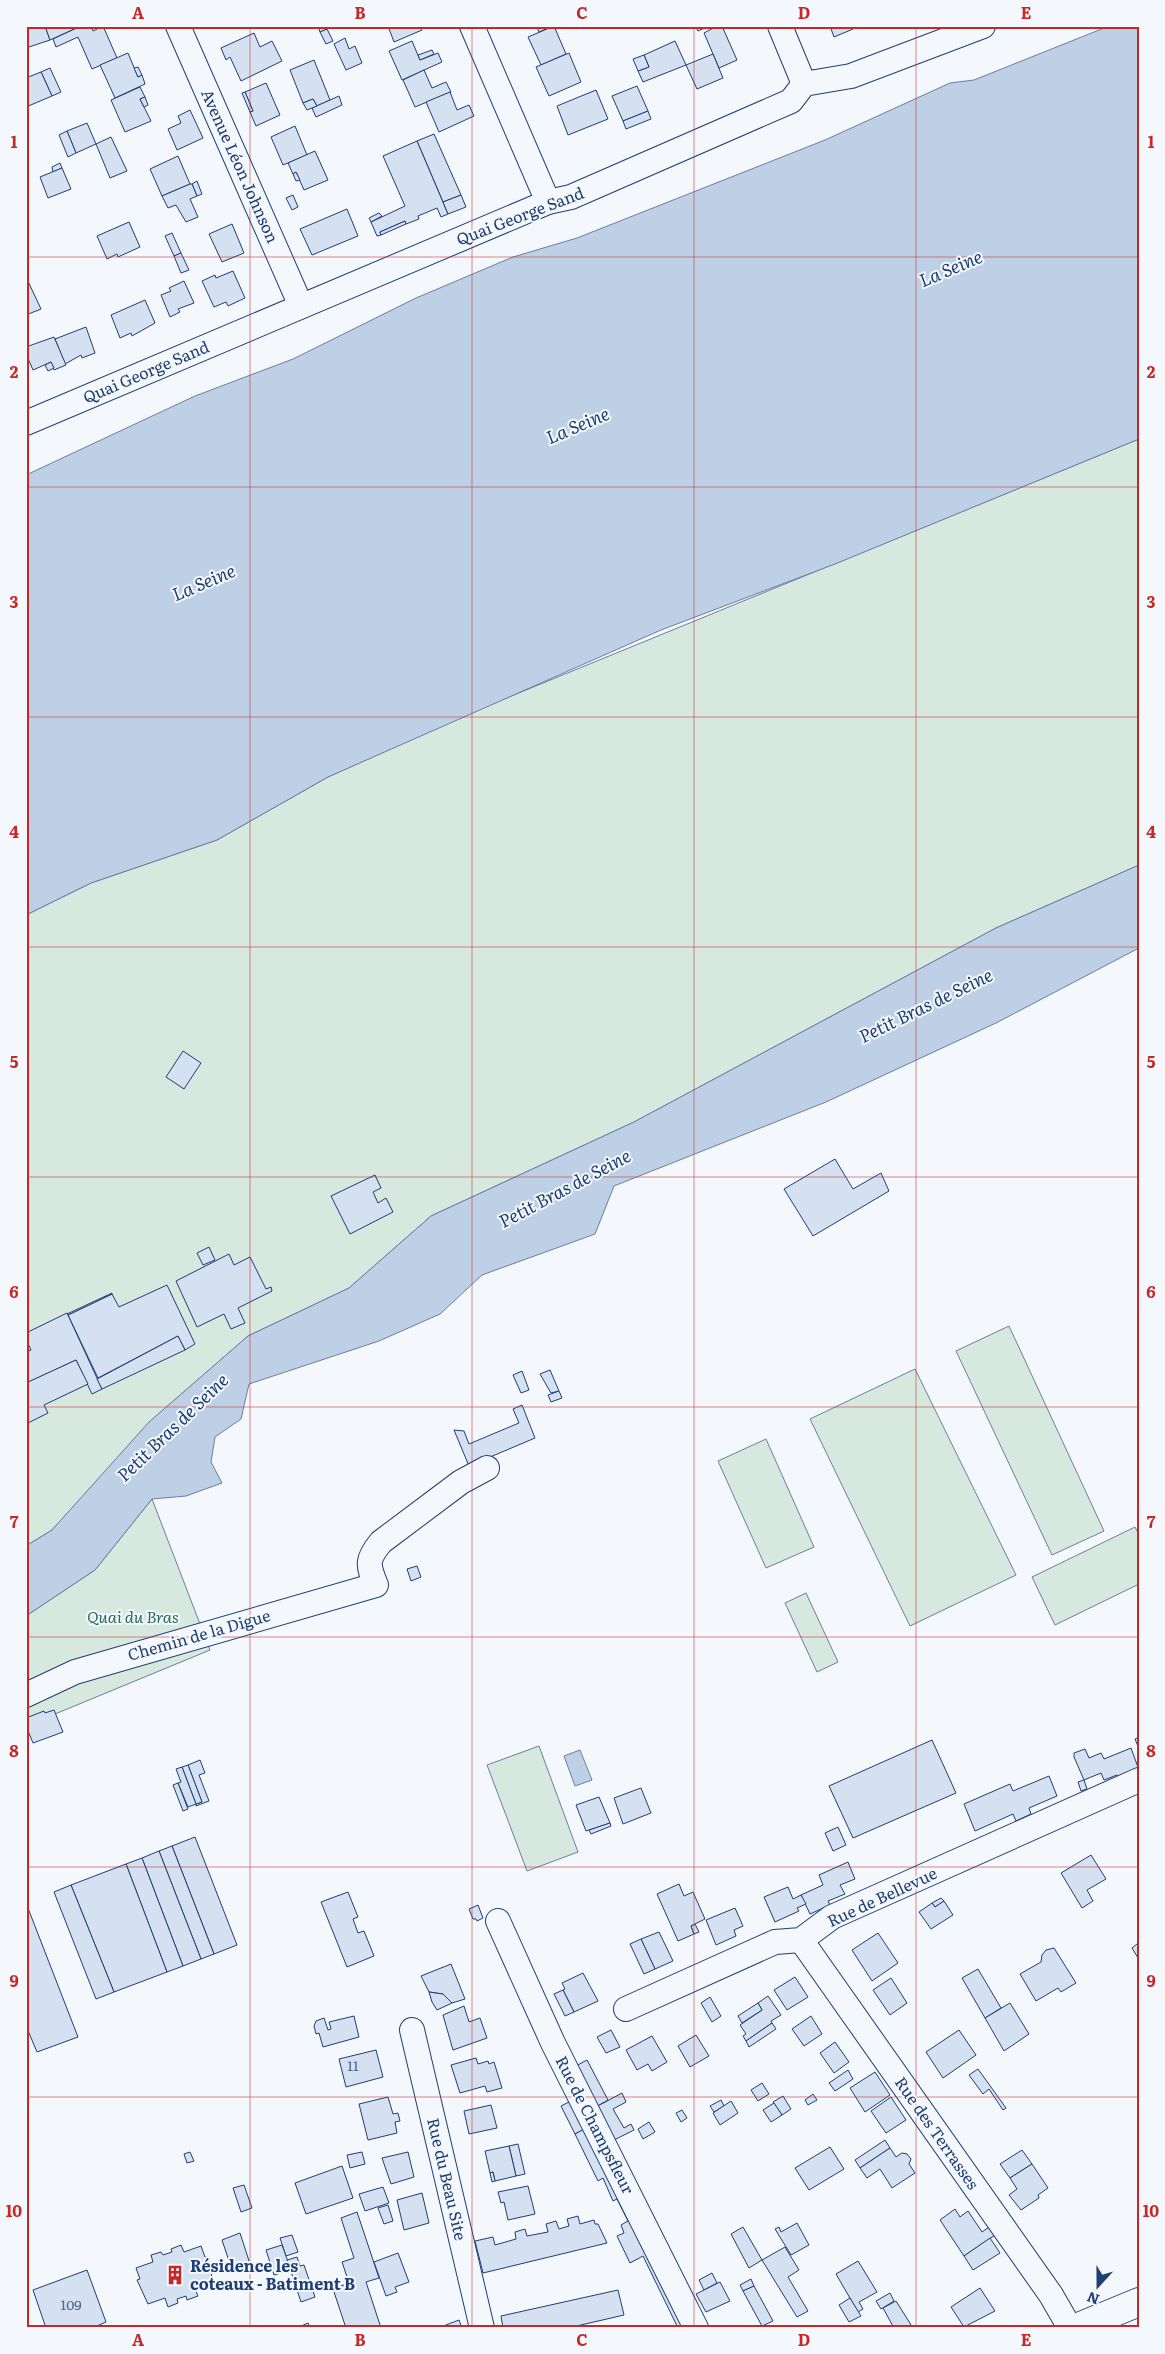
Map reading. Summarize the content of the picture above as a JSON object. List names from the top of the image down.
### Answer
{
  "streets": {
    "street": [
      "Avenue Léon Johnson",
      "Quai George Sand",
      "Chemin de la Digue",
      "Rue de Bellevue",
      "Rue de Champsfleur",
      "Rue des Terrasses",
      "Rue du Beau Site"
    ]
  },
  "crossings": [
    ["Avenue Léon Johnson", "Quai George Sand"],
    ["Rue de Bellevue", "Rue des Terrasses"]
  ],
  "water": ["La Seine", "Petit Bras de Seine"],
  "parks": ["Quai du Bras"],
  "places": {
    "building": ["Résidence les coteaux - Batiment B"]
  },
  "house_numbers": ["11", "109"],
  "north": "bottom",
  "grid": {
    "columns": [
      "A",
      "B",
      "C",
      "D",
      "E"
    ],
    "rows": [
      "1",
      "2",
      "3",
      "4",
      "5",
      "6",
      "7",
      "8",
      "9",
      "10"
    ]
  }
}
